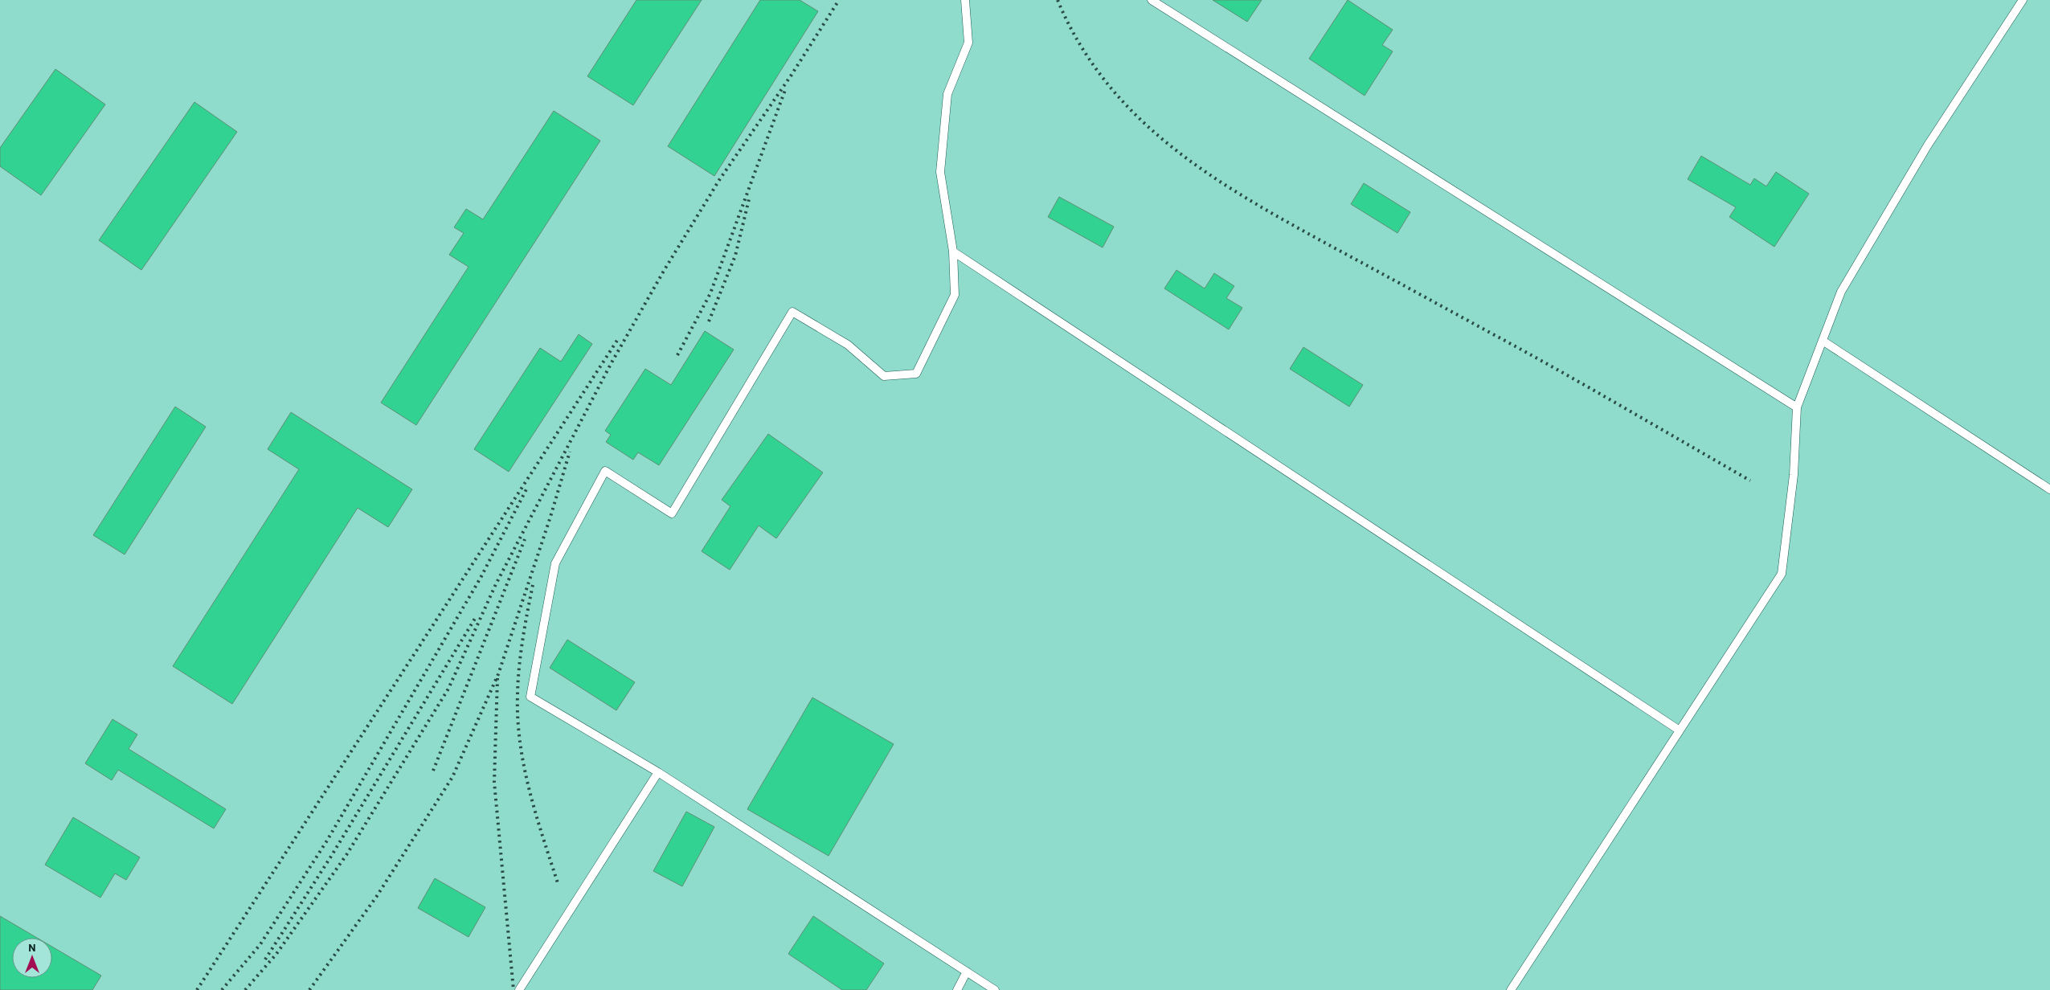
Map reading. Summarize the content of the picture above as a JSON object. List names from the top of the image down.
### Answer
{
  "north": "top"
}
